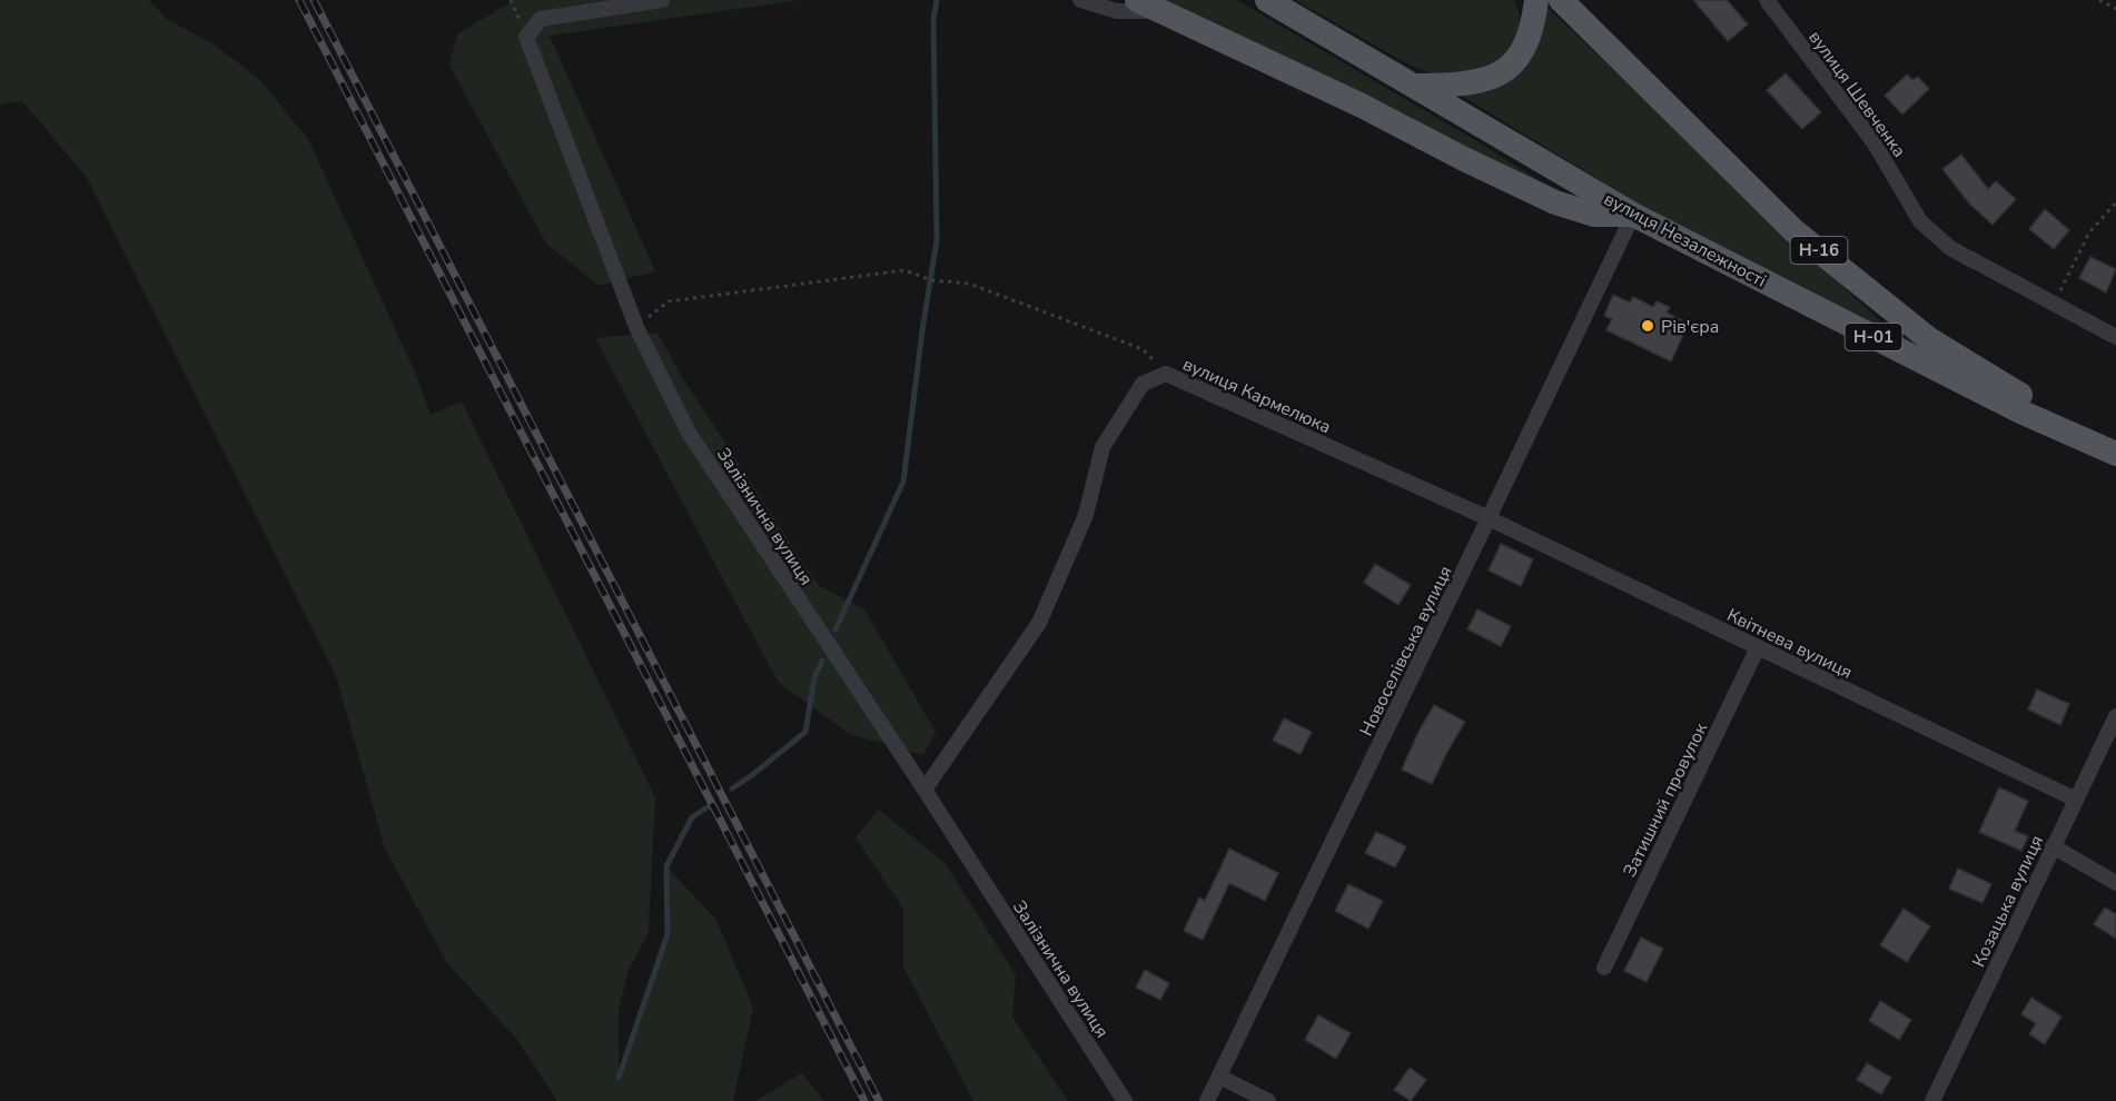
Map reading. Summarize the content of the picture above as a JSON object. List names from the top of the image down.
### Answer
{
  "streets": {
    "main road": ["вулиця Незалежності", "Н-16", "Н-01"],
    "street": [
      "вулиця Шевченка",
      "вулиця Кармелюка",
      "Залізнична вулиця",
      "Квітнева вулиця",
      "Новоселівська вулиця",
      "Затишний провулок",
      "Козацька вулиця"
    ]
  },
  "crossings": [
    ["вулиця Незалежності", "Н-16"],
    ["вулиця Незалежності", "Новоселівська вулиця"],
    ["вулиця Кармелюка", "Залізнична вулиця"],
    ["вулиця Кармелюка", "Квітнева вулиця"],
    ["вулиця Кармелюка", "Новоселівська вулиця"],
    ["Квітнева вулиця", "Новоселівська вулиця"],
    ["Квітнева вулиця", "Затишний провулок"],
    ["Квітнева вулиця", "Козацька вулиця"]
  ],
  "places": ["Рів'єра"]
}
